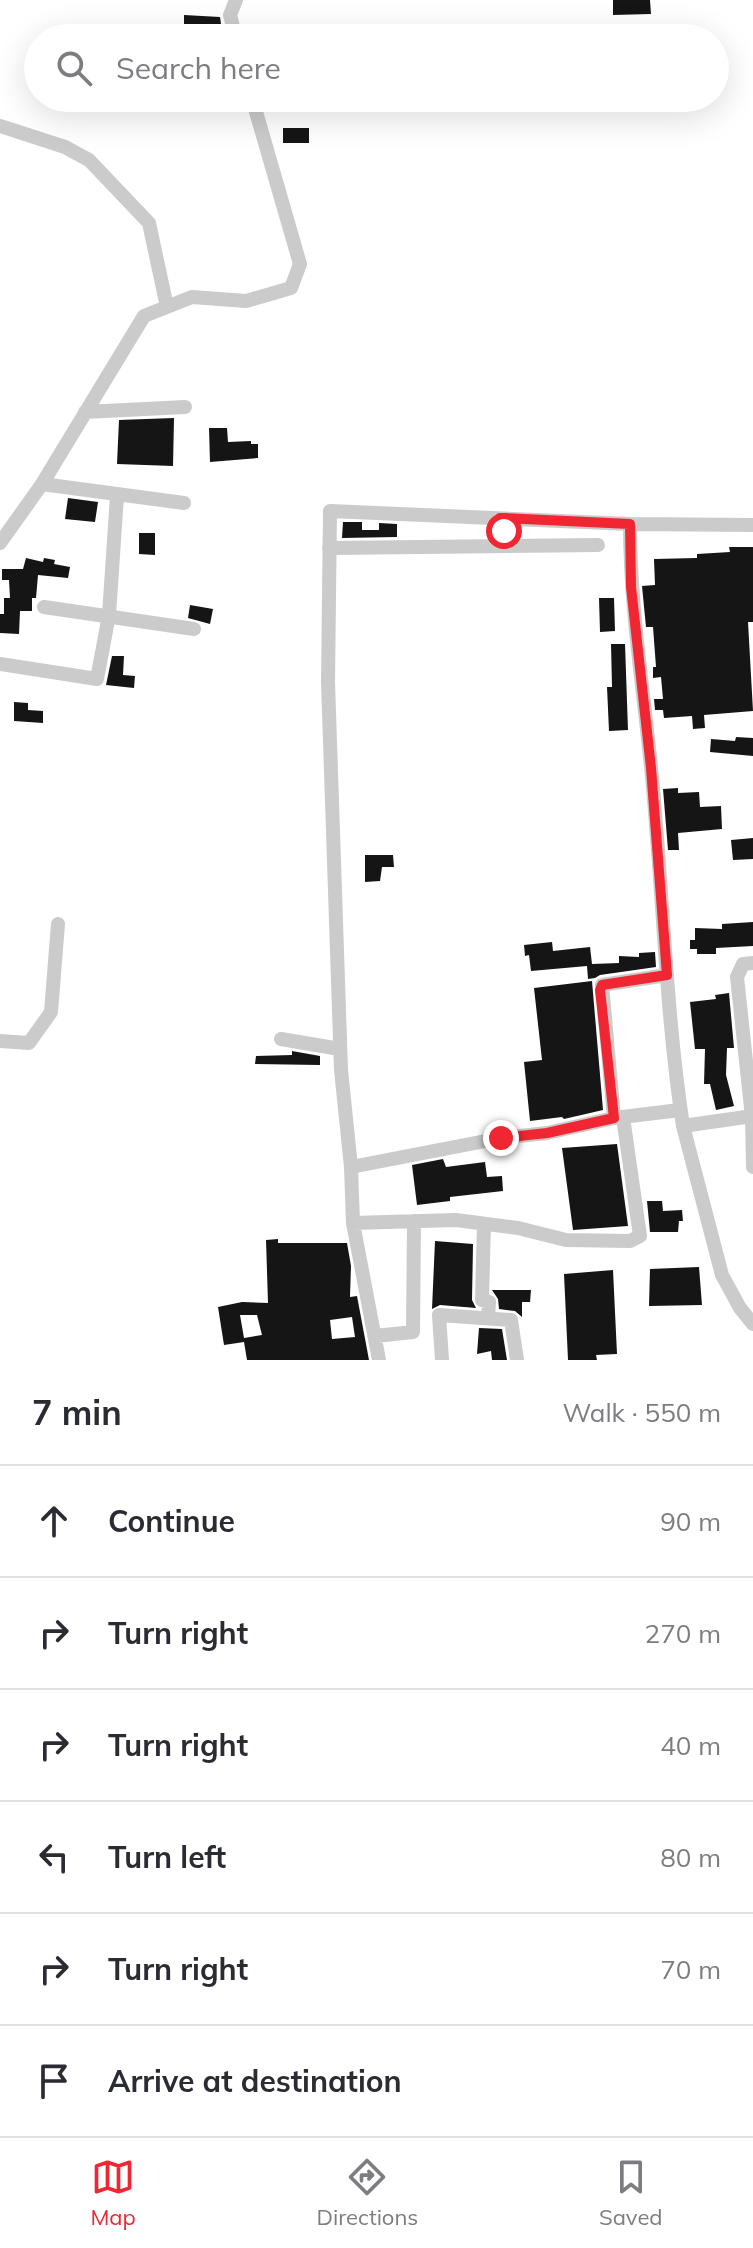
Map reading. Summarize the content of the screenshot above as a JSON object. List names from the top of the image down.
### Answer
{
  "page": {
    "search": "Search here",
    "heading": ["7 min", "Walk · 550 m"],
    "list": [
      ["Continue", "90 m"],
      ["Turn right", "270 m"],
      ["Turn right", "40 m"],
      ["Turn left", "80 m"],
      ["Turn right", "70 m"],
      "Arrive at destination"
    ],
    "nav": ["Map", "Directions", "Saved"]
  }
}
